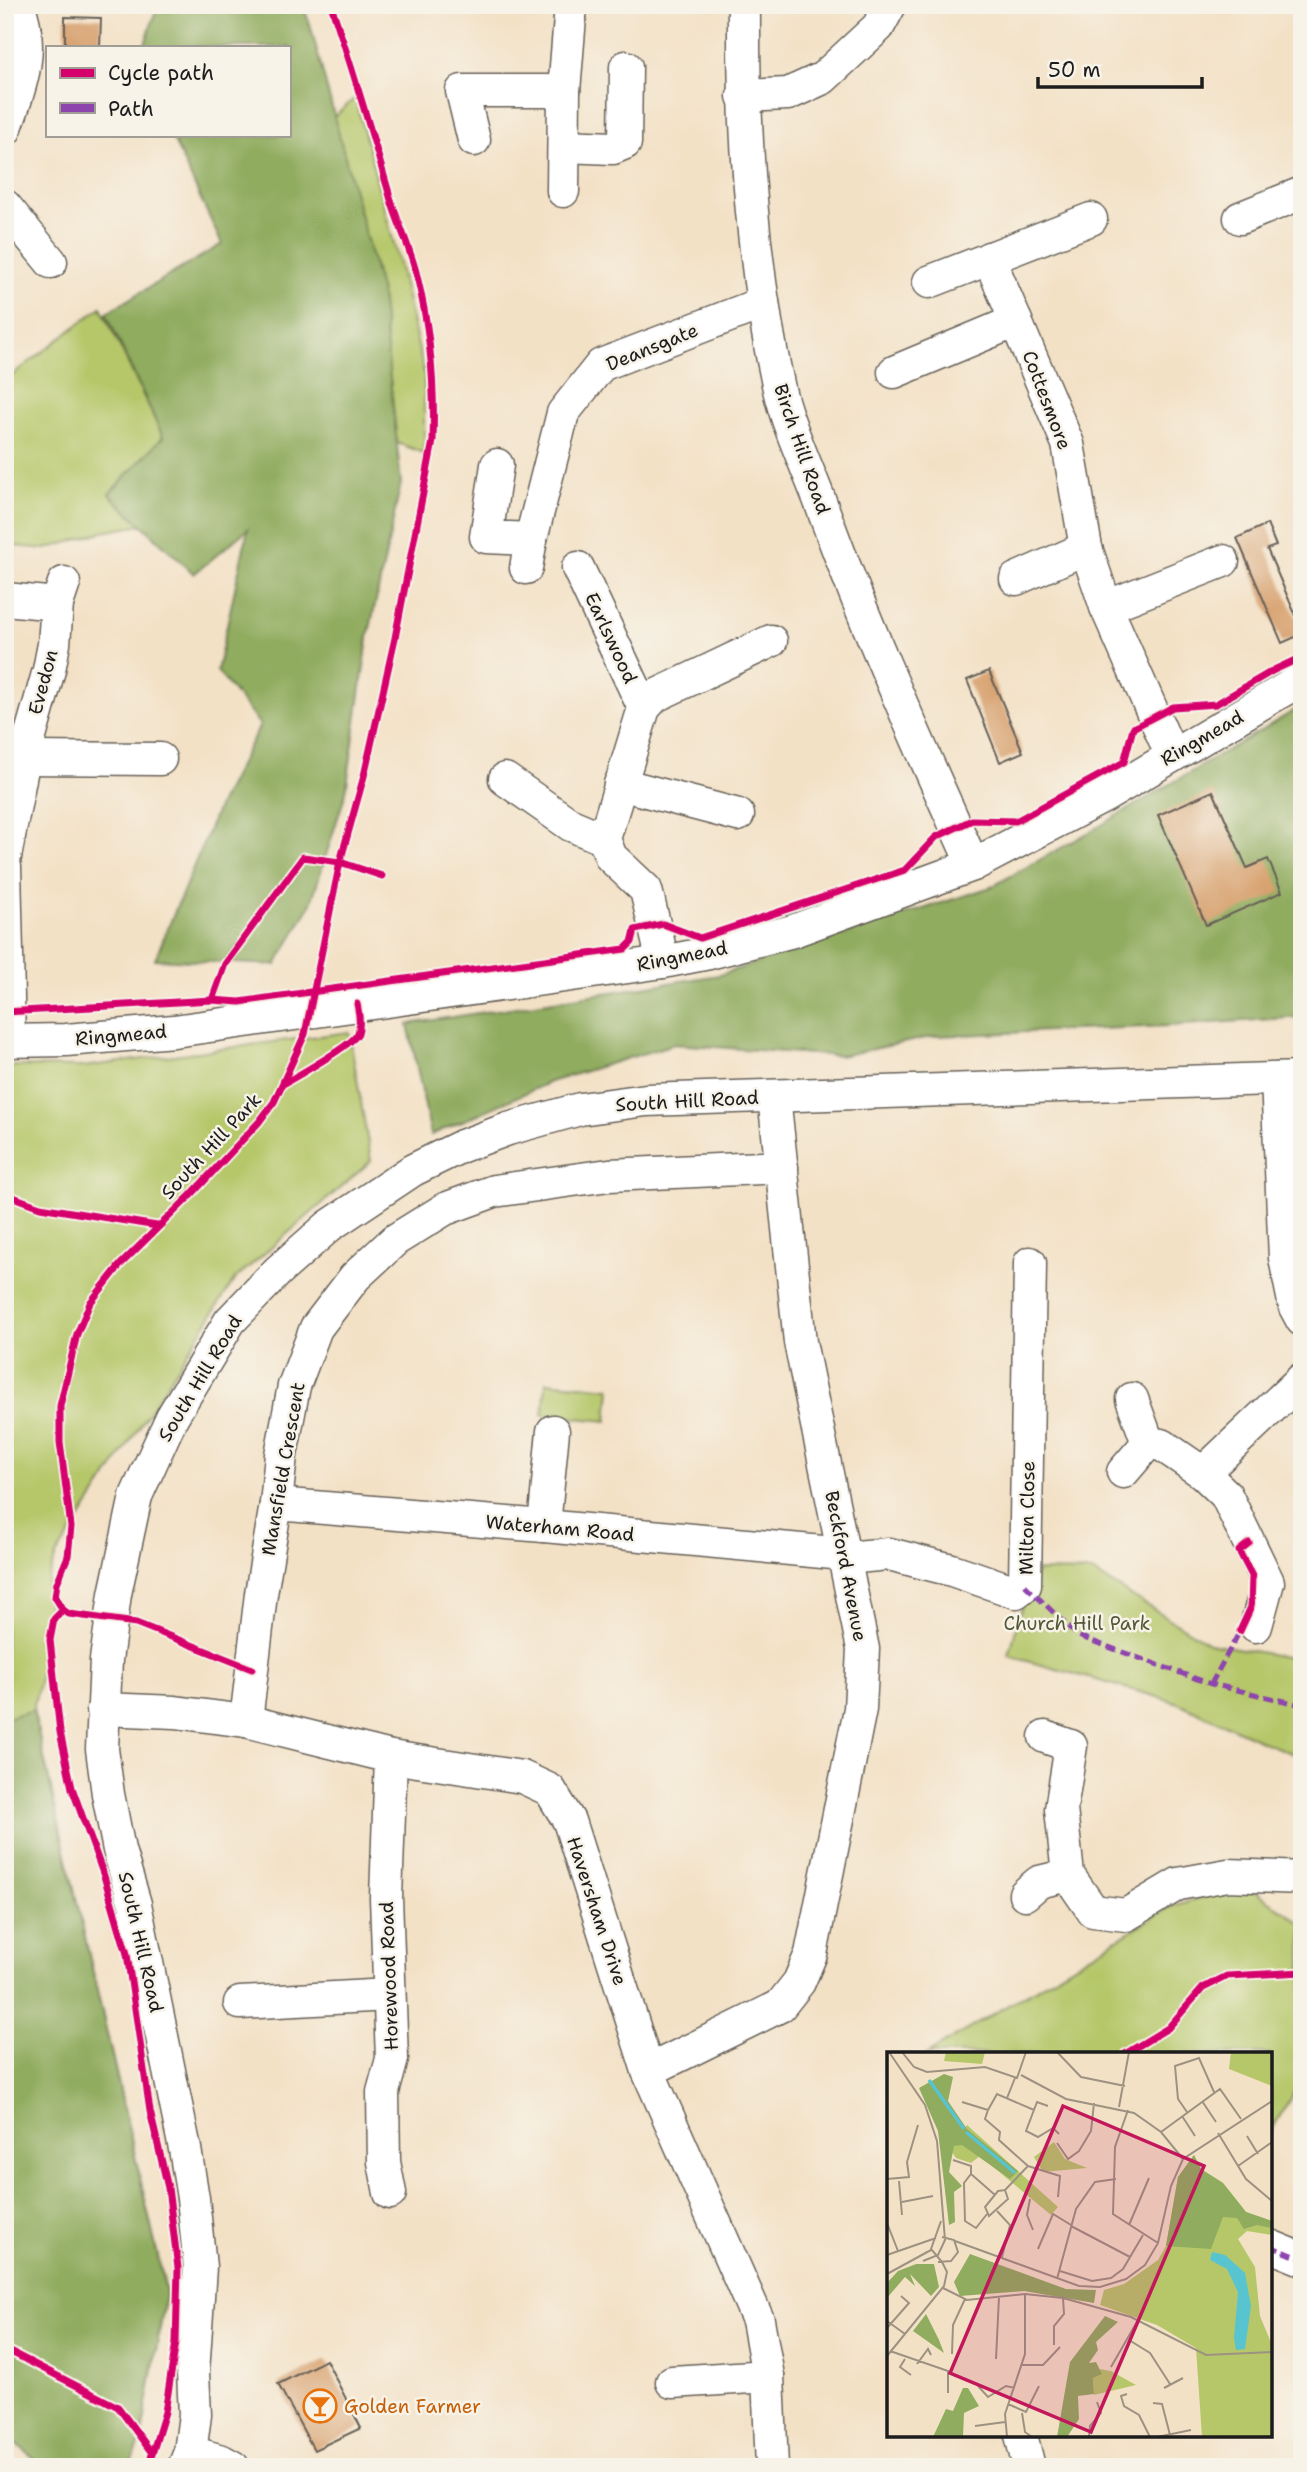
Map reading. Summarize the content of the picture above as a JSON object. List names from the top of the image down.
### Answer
{
  "streets": {
    "street": [
      "Deansgate",
      "Cottesmore",
      "Birch Hill Road",
      "Earlswood",
      "Evedon",
      "Ringmead",
      "South Hill Road",
      "Mansfield Crescent",
      "Milton Close",
      "Waterham Road",
      "Beckford Avenue",
      "Haversham Drive",
      "Horewood Road"
    ],
    "cycle path": ["South Hill Park"]
  },
  "crossings": [
    ["Deansgate", "Birch Hill Road"],
    ["Cottesmore", "Ringmead"],
    ["Birch Hill Road", "Ringmead"],
    ["South Hill Road", "Beckford Avenue"],
    ["South Hill Road", "Haversham Drive"],
    ["Mansfield Crescent", "Waterham Road"],
    ["Mansfield Crescent", "Beckford Avenue"],
    ["Mansfield Crescent", "Haversham Drive"],
    ["Milton Close", "Waterham Road"],
    ["Milton Close", "Beckford Avenue"],
    ["Waterham Road", "Beckford Avenue"],
    ["Beckford Avenue", "Haversham Drive"],
    ["Haversham Drive", "Horewood Road"]
  ],
  "parks": ["Church Hill Park"],
  "places": {
    "bar": ["Golden Farmer"]
  },
  "legend": ["Cycle path", "Path"],
  "scale_bar": "50 m"
}
